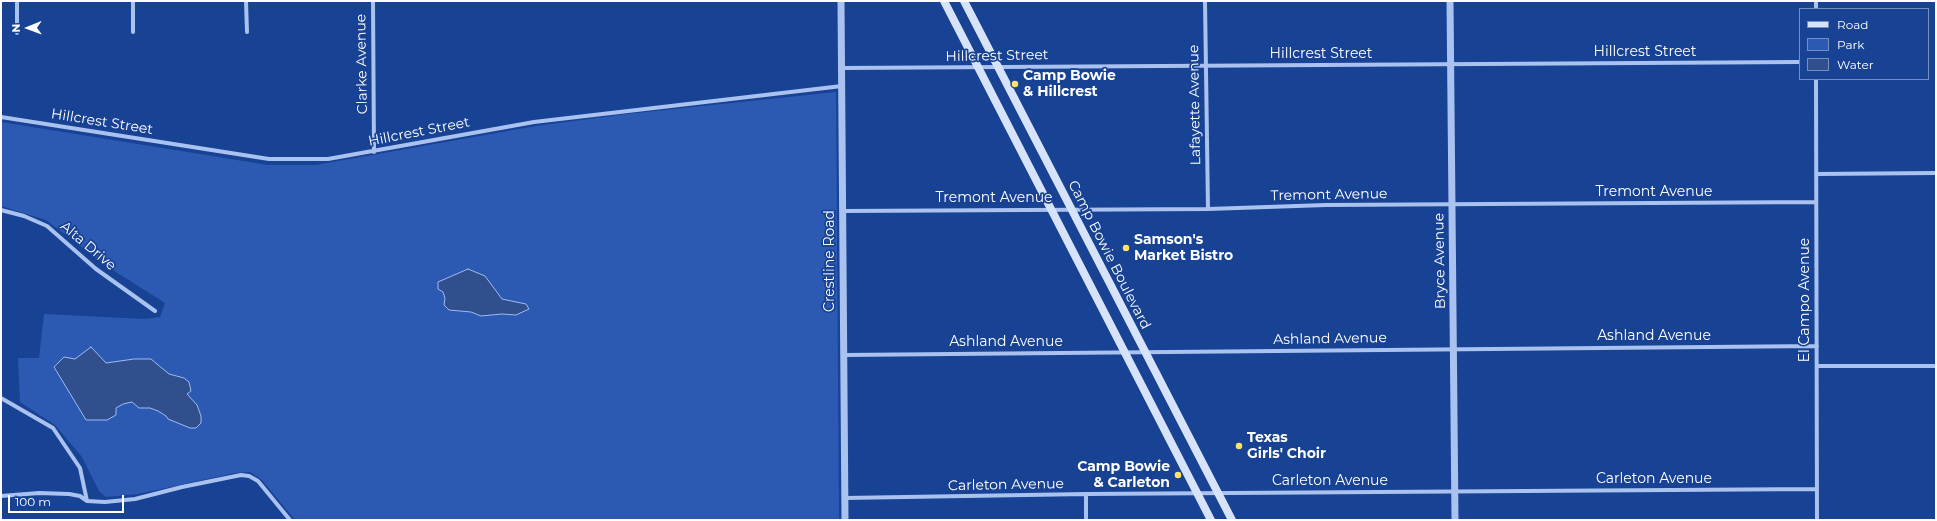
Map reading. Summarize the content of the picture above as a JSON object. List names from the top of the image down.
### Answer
{
  "streets": {
    "main road": ["Camp Bowie Boulevard"],
    "street": [
      "Hillcrest Street",
      "Clarke Avenue",
      "Lafayette Avenue",
      "Tremont Avenue",
      "Alta Drive",
      "Crestline Road",
      "Bryce Avenue",
      "El Campo Avenue",
      "Ashland Avenue",
      "Carleton Avenue"
    ]
  },
  "crossings": [
    ["Hillcrest Street", "Clarke Avenue"],
    ["Hillcrest Street", "Lafayette Avenue"],
    ["Hillcrest Street", "Camp Bowie Boulevard"],
    ["Hillcrest Street", "Crestline Road"],
    ["Hillcrest Street", "Bryce Avenue"],
    ["Lafayette Avenue", "Tremont Avenue"],
    ["Tremont Avenue", "Camp Bowie Boulevard"],
    ["Tremont Avenue", "Crestline Road"],
    ["Tremont Avenue", "Bryce Avenue"],
    ["Tremont Avenue", "El Campo Avenue"],
    ["Camp Bowie Boulevard", "Ashland Avenue"],
    ["Camp Bowie Boulevard", "Carleton Avenue"],
    ["Crestline Road", "Ashland Avenue"],
    ["Crestline Road", "Carleton Avenue"],
    ["Bryce Avenue", "Ashland Avenue"],
    ["Bryce Avenue", "Carleton Avenue"],
    ["El Campo Avenue", "Ashland Avenue"],
    ["El Campo Avenue", "Carleton Avenue"]
  ],
  "places": [
    "Camp Bowie & Hillcrest",
    "Samson's Market Bistro",
    "Texas Girls' Choir",
    "Camp Bowie & Carleton"
  ],
  "legend": ["Road", "Park", "Water"],
  "scale_bar": "100 m",
  "north": "left"
}
